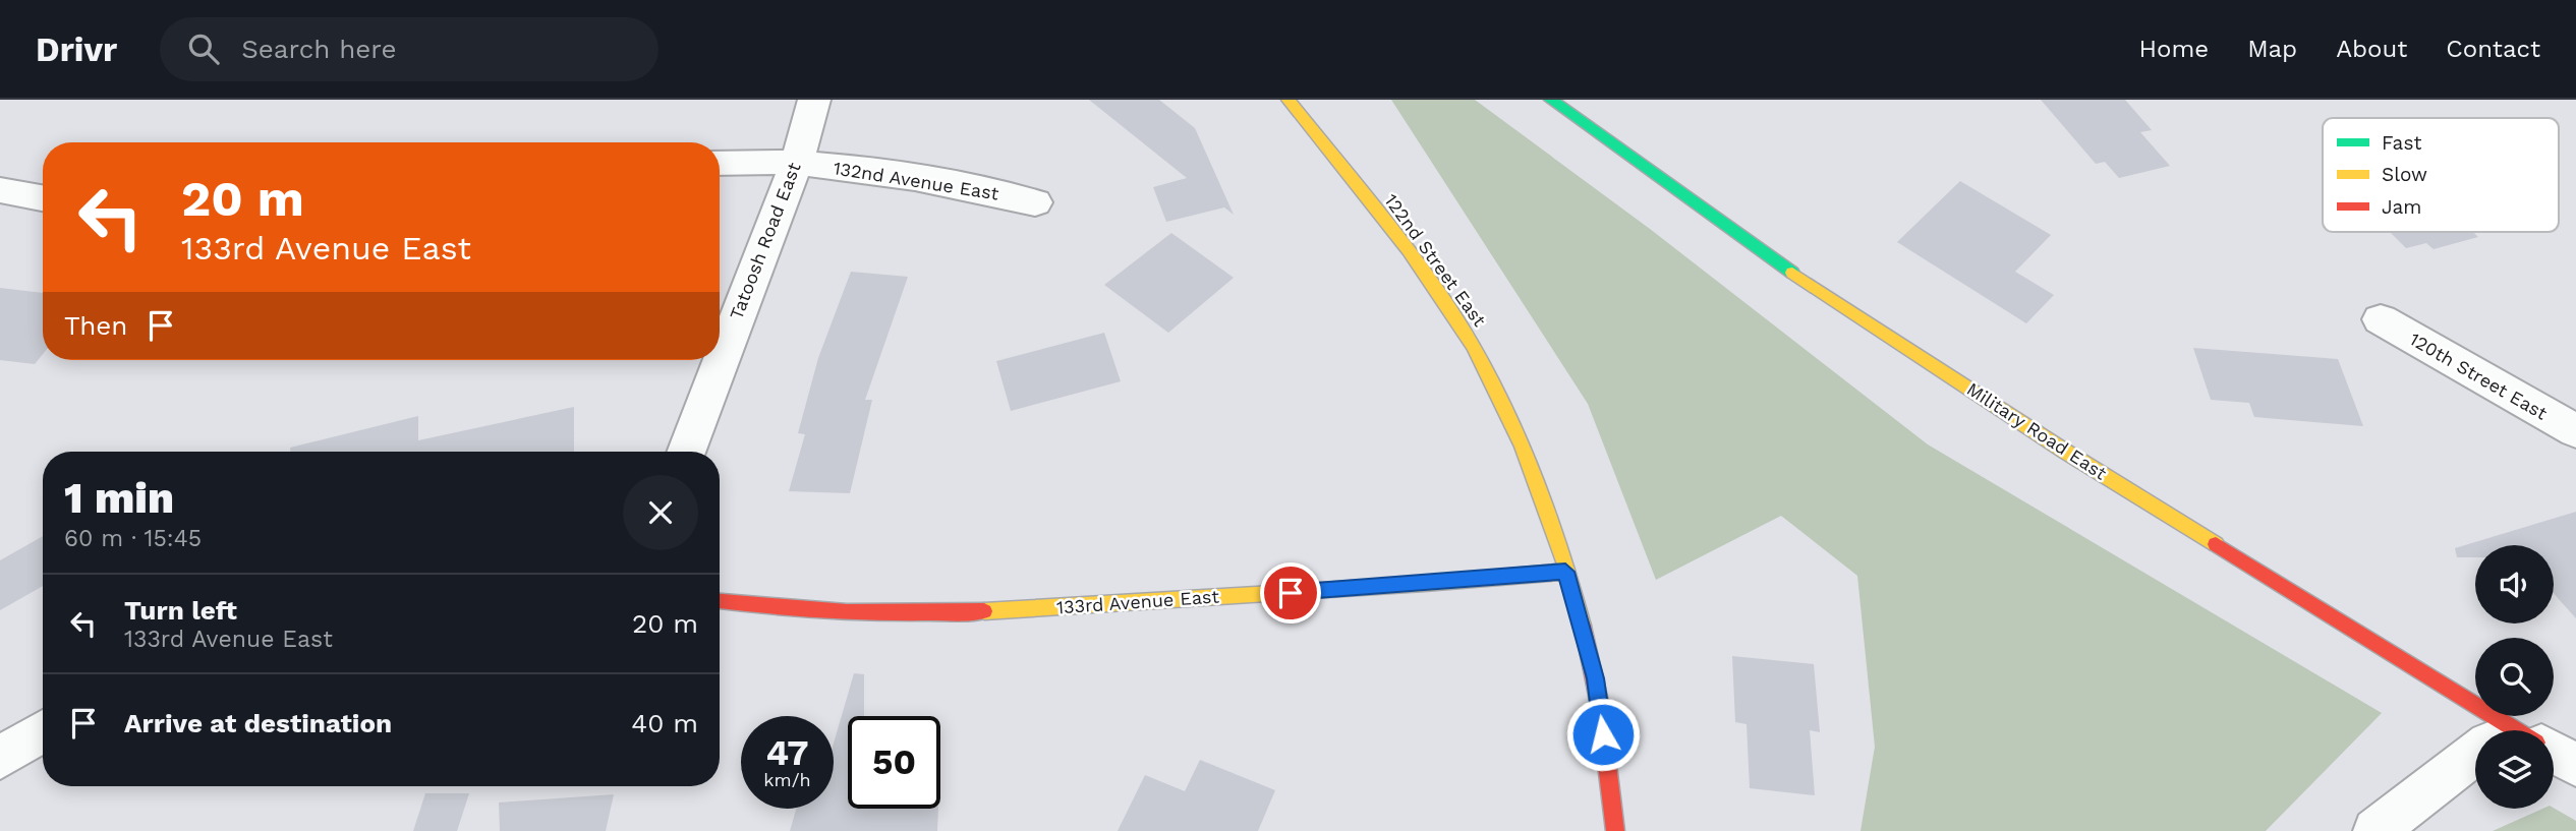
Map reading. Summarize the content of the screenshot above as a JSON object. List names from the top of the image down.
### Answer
{
  "streets": {
    "street": [
      "132nd Avenue East",
      "Tatoosh Road East",
      "122nd Street East",
      "120th Street East",
      "Military Road East",
      "133rd Avenue East"
    ]
  },
  "crossings": [
    ["132nd Avenue East", "Tatoosh Road East"],
    ["122nd Street East", "133rd Avenue East"]
  ],
  "legend": ["Fast", "Slow", "Jam"],
  "page": {
    "header": "Drivr",
    "search": "Search here",
    "nav": [
      "Home",
      "Map",
      "About",
      "Contact"
    ],
    "turn": ["20 m", "133rd Avenue East"],
    "then": "Then",
    "heading": ["1 min", "60 m · 15:45"],
    "list": [
      {
        "name": "Turn left",
        "note": "133rd Avenue East",
        "value": "20 m"
      },
      {
        "name": "Arrive at destination",
        "value": "40 m"
      }
    ],
    "speed": "47 km/h",
    "limit": "50"
  }
}
